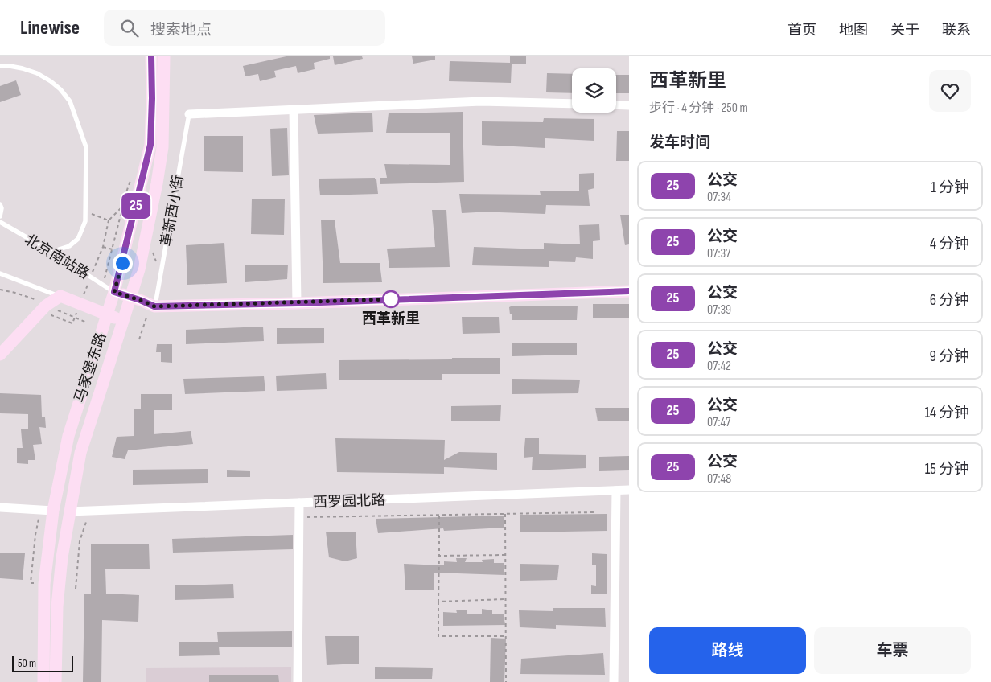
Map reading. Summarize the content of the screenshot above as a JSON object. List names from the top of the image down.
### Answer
{
  "streets": {
    "main road": ["马家堡东路"],
    "street": ["西罗园北路"],
    "lane": ["革新西小街", "北京南站路"]
  },
  "crossings": [
    ["北京南站路", "马家堡东路"],
    ["马家堡东路", "西罗园北路"]
  ],
  "places": ["西革新里"],
  "lines": ["bus line 25"],
  "scale_bar": "50 m",
  "page": {
    "header": "Linewise",
    "search": "搜索地点",
    "nav": [
      "首页",
      "地图",
      "关于",
      "联系"
    ],
    "on_map": "25",
    "heading": [
      ["西革新里", "步行 · 4 分钟 · 250 m"],
      "发车时间"
    ],
    "list": [
      {
        "mark": "25",
        "name": "公交",
        "note": "07:34",
        "value": "1 分钟"
      },
      {
        "mark": "25",
        "name": "公交",
        "note": "07:37",
        "value": "4 分钟"
      },
      {
        "mark": "25",
        "name": "公交",
        "note": "07:39",
        "value": "6 分钟"
      },
      {
        "mark": "25",
        "name": "公交",
        "note": "07:42",
        "value": "9 分钟"
      },
      {
        "mark": "25",
        "name": "公交",
        "note": "07:47",
        "value": "14 分钟"
      },
      {
        "mark": "25",
        "name": "公交",
        "note": "07:48",
        "value": "15 分钟"
      }
    ],
    "buttons": ["路线", "车票"],
    "scale": "50 m"
  }
}
